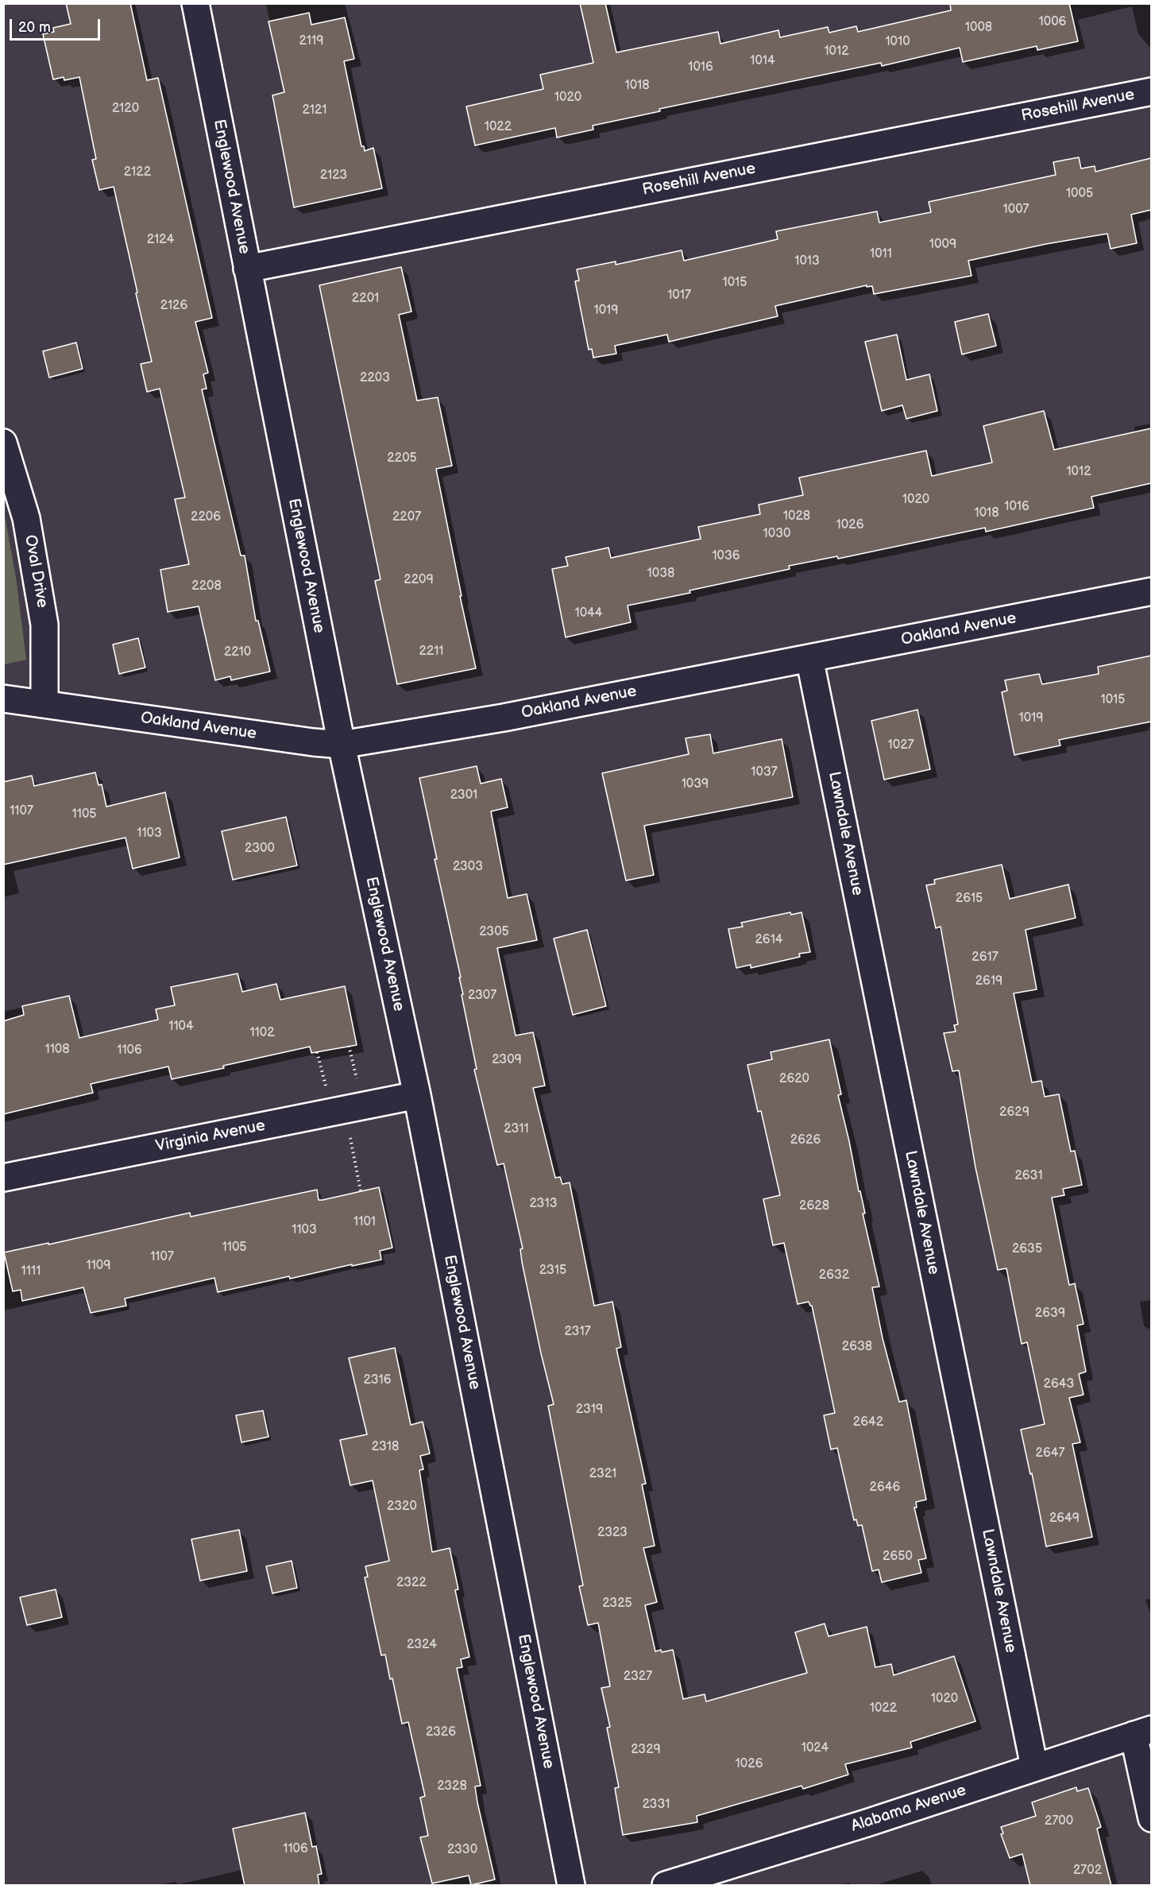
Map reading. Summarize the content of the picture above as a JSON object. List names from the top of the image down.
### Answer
{
  "streets": {
    "street": [
      "Rosehill Avenue",
      "Englewood Avenue",
      "Oval Drive",
      "Oakland Avenue",
      "Lawndale Avenue",
      "Virginia Avenue",
      "Alabama Avenue"
    ]
  },
  "crossings": [
    ["Rosehill Avenue", "Englewood Avenue"],
    ["Englewood Avenue", "Oakland Avenue"],
    ["Englewood Avenue", "Virginia Avenue"],
    ["Oval Drive", "Oakland Avenue"],
    ["Oakland Avenue", "Lawndale Avenue"],
    ["Lawndale Avenue", "Alabama Avenue"]
  ],
  "house_numbers": [
    "1006",
    "1008",
    "2119",
    "1010",
    "1012",
    "1014",
    "1016",
    "1018",
    "1020",
    "2120",
    "2121",
    "1022",
    "2122",
    "2123",
    "1005",
    "1007",
    "2124",
    "1009",
    "1011",
    "1013",
    "1015",
    "1017",
    "2201",
    "2126",
    "1019",
    "2203",
    "2205",
    "1012",
    "1020",
    "1016",
    "1018",
    "1028",
    "2206",
    "2207",
    "1026",
    "1030",
    "1036",
    "1038",
    "2209",
    "2208",
    "1044",
    "2211",
    "2210",
    "1015",
    "1019",
    "1027",
    "1037",
    "1039",
    "2301",
    "1107",
    "1105",
    "1103",
    "2300",
    "2303",
    "2615",
    "2305",
    "2614",
    "2617",
    "2619",
    "2307",
    "1104",
    "1102",
    "1108",
    "1106",
    "2309",
    "2620",
    "2629",
    "2311",
    "2626",
    "2631",
    "2313",
    "2628",
    "1101",
    "1103",
    "1105",
    "2635",
    "1107",
    "1109",
    "2315",
    "1111",
    "2632",
    "2639",
    "2317",
    "2638",
    "2316",
    "2643",
    "2319",
    "2642",
    "2318",
    "2647",
    "2321",
    "2646",
    "2320",
    "2649",
    "2323",
    "2650",
    "2322",
    "2325",
    "2324",
    "2327",
    "1020",
    "1022",
    "2326",
    "1024",
    "2329",
    "1026",
    "2328",
    "2331",
    "2700",
    "1106",
    "2330",
    "2702"
  ],
  "scale_bar": "20 m"
}
